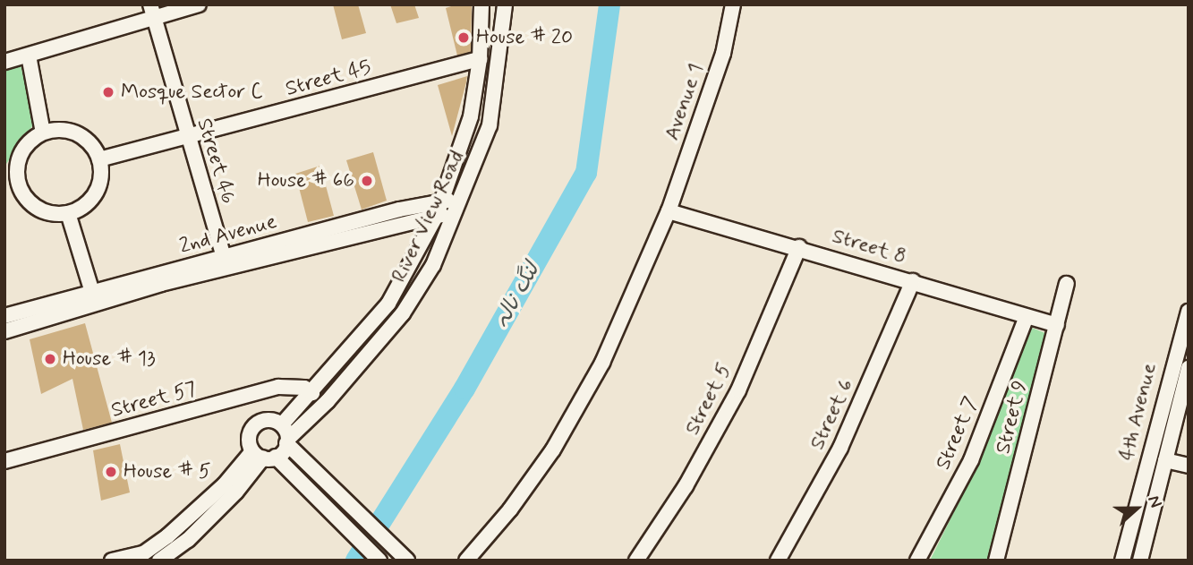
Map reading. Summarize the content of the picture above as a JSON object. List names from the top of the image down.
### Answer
{
  "streets": {
    "street": [
      "Street 45",
      "Avenue 1",
      "Street 46",
      "River View Road",
      "2nd Avenue",
      "Street 8",
      "Street 5",
      "Street 57",
      "4th Avenue",
      "Street 6",
      "Street 9",
      "Street 7"
    ]
  },
  "crossings": [
    ["Street 45", "Street 46"],
    ["Street 45", "River View Road"],
    ["Avenue 1", "Street 8"],
    ["Street 46", "2nd Avenue"],
    ["River View Road", "2nd Avenue"],
    ["River View Road", "Street 57"],
    ["Street 8", "Street 5"],
    ["Street 8", "Street 6"],
    ["Street 8", "Street 9"],
    ["Street 8", "Street 7"]
  ],
  "water": ["لنگ نالہ"],
  "places": [
    "House # 20",
    "Mosque Sector C",
    "House # 66",
    "House # 13",
    "House # 5"
  ],
  "north": "right"
}
